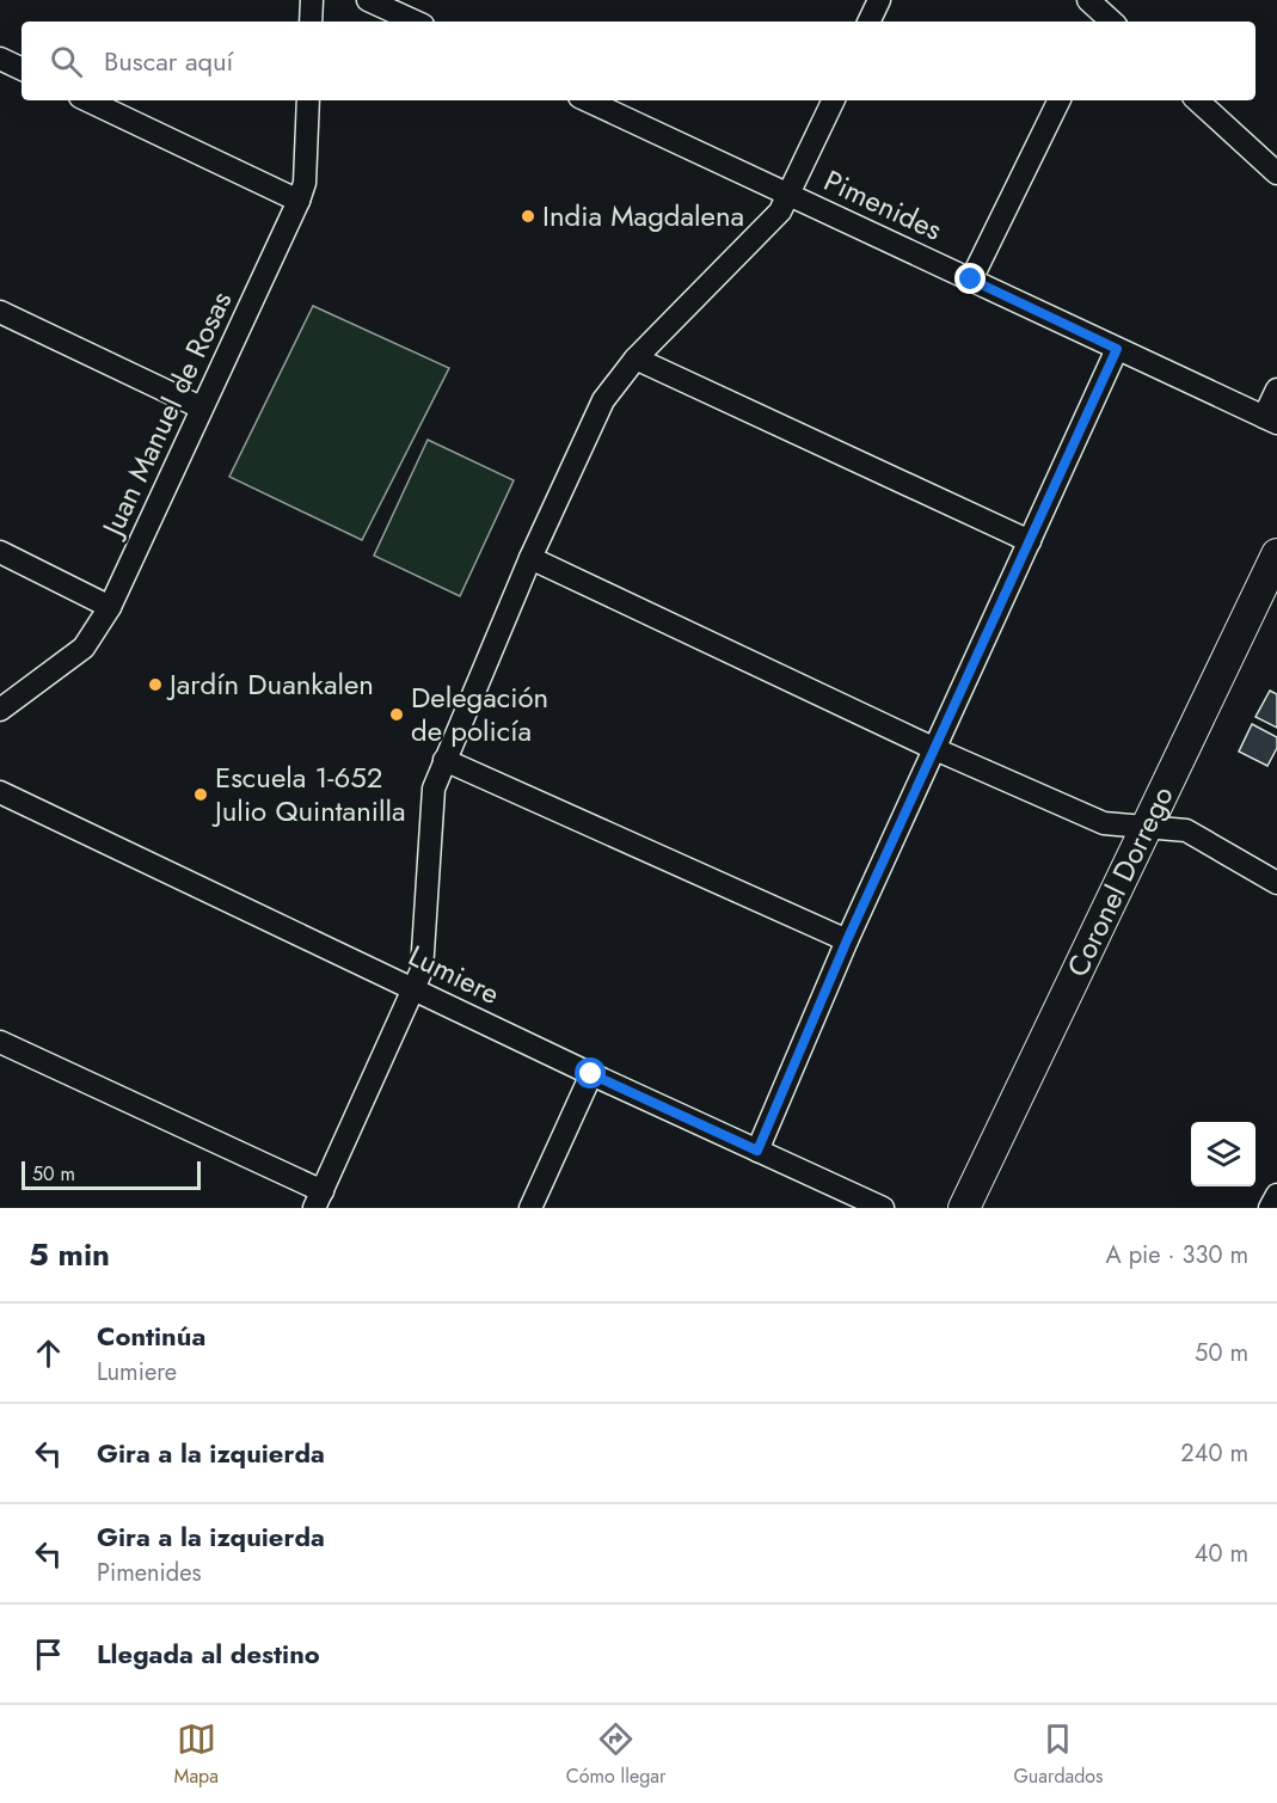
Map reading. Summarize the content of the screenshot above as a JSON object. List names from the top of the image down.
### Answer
{
  "streets": {
    "street": [
      "Pimenides",
      "Juan Manuel de Rosas",
      "Coronel Dorrego",
      "Lumiere"
    ]
  },
  "places": [
    "India Magdalena",
    "Jardín Duankalen",
    "Delegación de policía",
    "Escuela 1-652 Julio Quintanilla"
  ],
  "scale_bar": "50 m",
  "page": {
    "search": "Buscar aquí",
    "scale": "50 m",
    "heading": ["5 min", "A pie · 330 m"],
    "list": [
      ["Continúa", "Lumiere", "50 m"],
      ["Gira a la izquierda", "240 m"],
      ["Gira a la izquierda", "Pimenides", "40 m"],
      "Llegada al destino"
    ],
    "nav": ["Mapa", "Cómo llegar", "Guardados"]
  }
}
